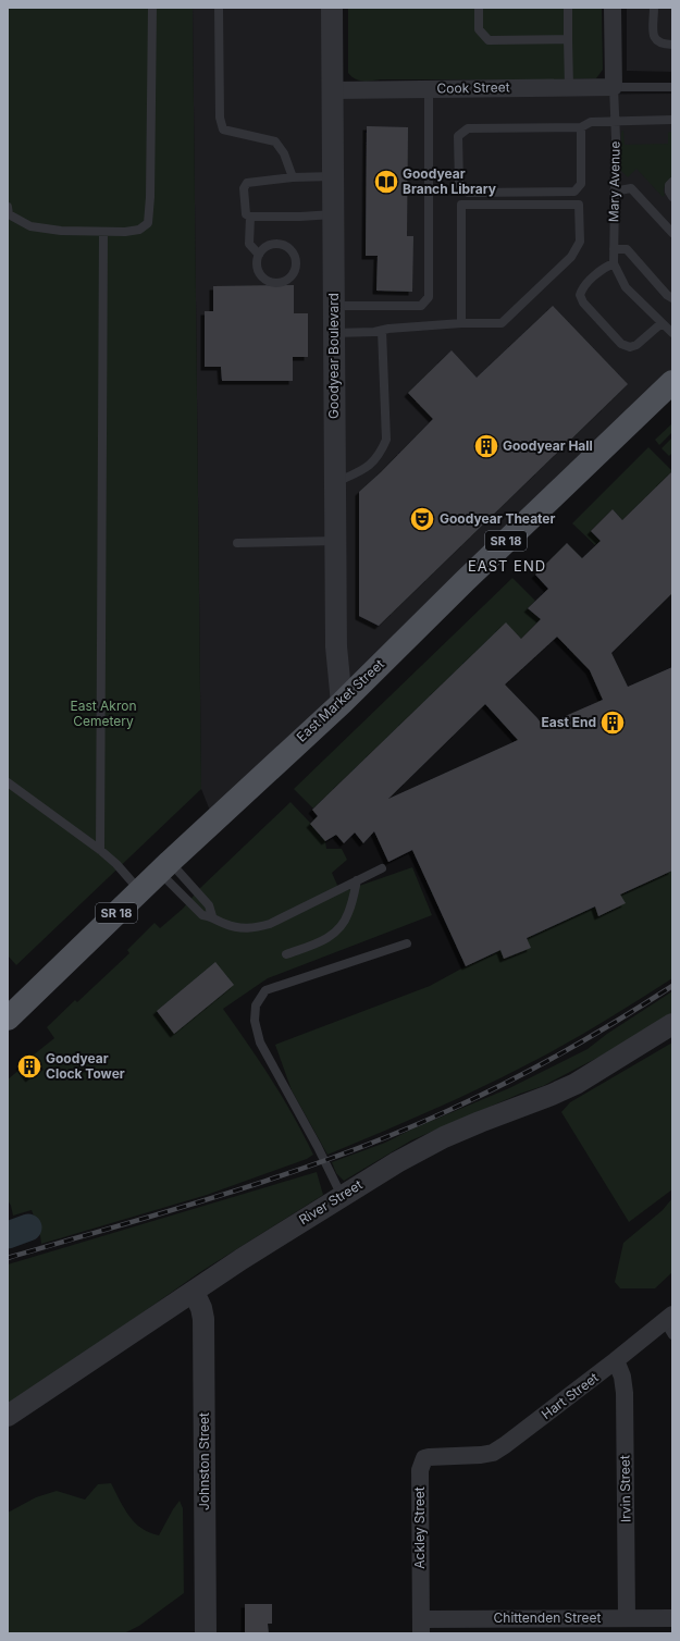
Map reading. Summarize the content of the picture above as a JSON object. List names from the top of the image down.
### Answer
{
  "streets": {
    "main road": ["SR 18", "East Market Street"],
    "street": [
      "Cook Street",
      "Mary Avenue",
      "Goodyear Boulevard",
      "River Street",
      "Hart Street",
      "Johnston Street",
      "Irvin Street",
      "Ackley Street",
      "Chittenden Street"
    ]
  },
  "crossings": [
    ["Cook Street", "Mary Avenue"],
    ["Cook Street", "Goodyear Boulevard"],
    ["Goodyear Boulevard", "East Market Street"],
    ["River Street", "Johnston Street"],
    ["Hart Street", "Irvin Street"],
    ["Hart Street", "Ackley Street"],
    ["Irvin Street", "Chittenden Street"],
    ["Ackley Street", "Chittenden Street"]
  ],
  "districts": ["EAST END"],
  "parks": ["East Akron Cemetery"],
  "places": {
    "library": ["Goodyear Branch Library"],
    "building": ["Goodyear Hall", "East End", "Goodyear Clock Tower"],
    "theatre": ["Goodyear Theater"]
  }
}
